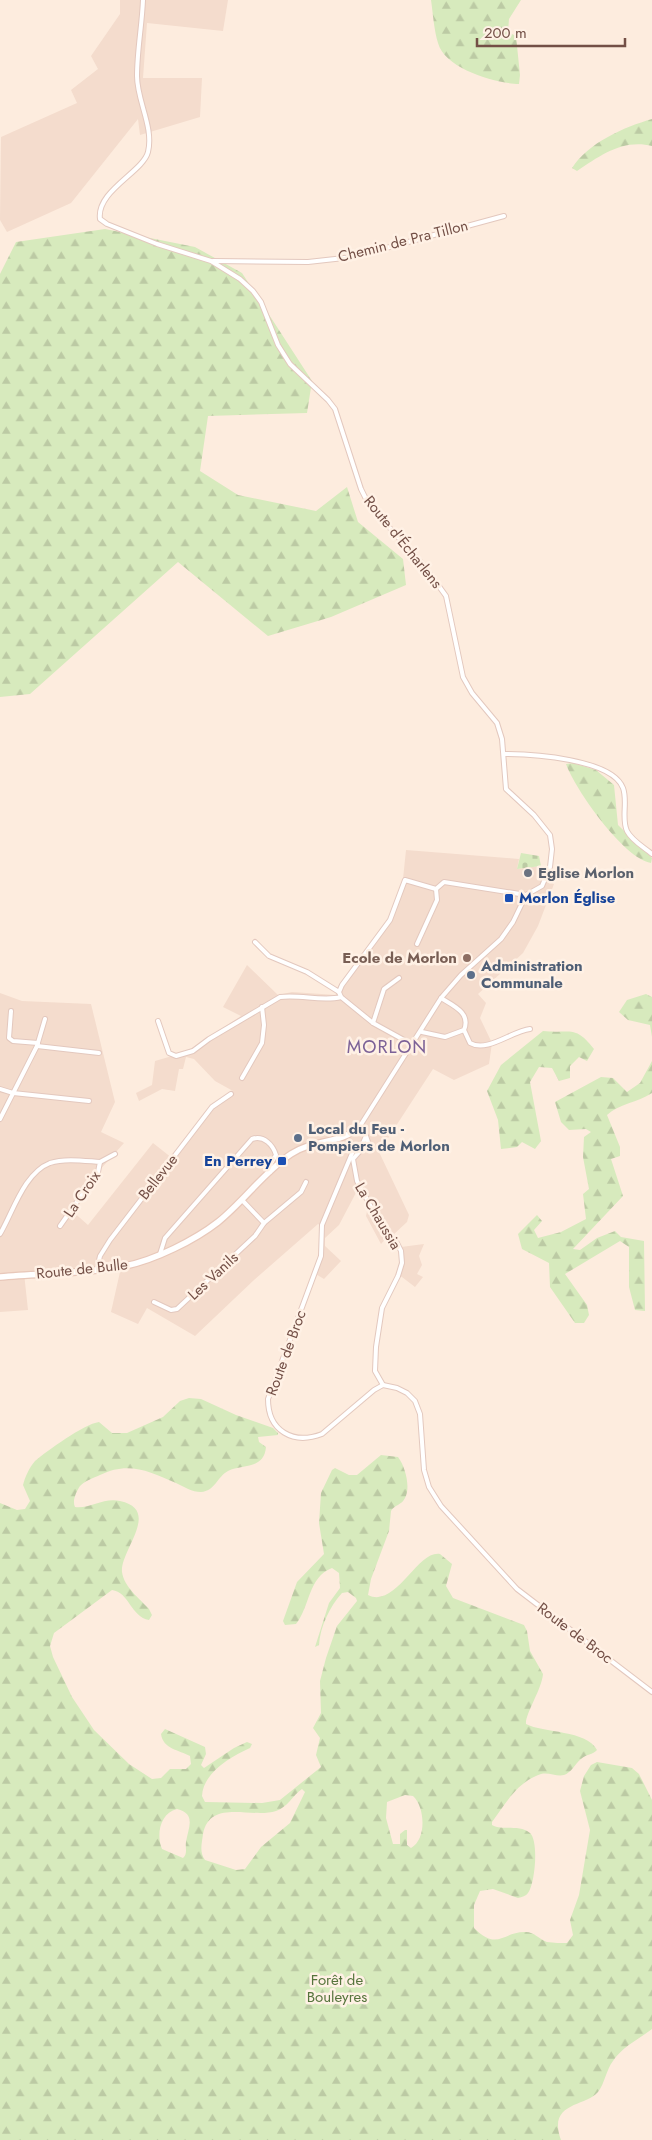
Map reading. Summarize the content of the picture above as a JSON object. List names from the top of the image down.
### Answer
{
  "streets": {
    "street": [
      "Chemin de Pra Tillon",
      "Route d'Écharlens",
      "Bellevue",
      "La Croix",
      "La Chaussia",
      "Route de Bulle",
      "Les Vanils",
      "Route de Broc"
    ]
  },
  "crossings": [
    ["Chemin de Pra Tillon", "Route d'Écharlens"],
    ["Bellevue", "Route de Bulle"],
    ["La Chaussia", "Route de Broc"]
  ],
  "districts": ["MORLON"],
  "parks": ["Forêt de Bouleyres"],
  "places": {
    "other": [
      "Eglise Morlon",
      "Ecole de Morlon",
      "Administration Communale",
      "Local du Feu - Pompiers de Morlon"
    ],
    "transit": ["Morlon Église", "En Perrey"]
  },
  "scale_bar": "200 m"
}
